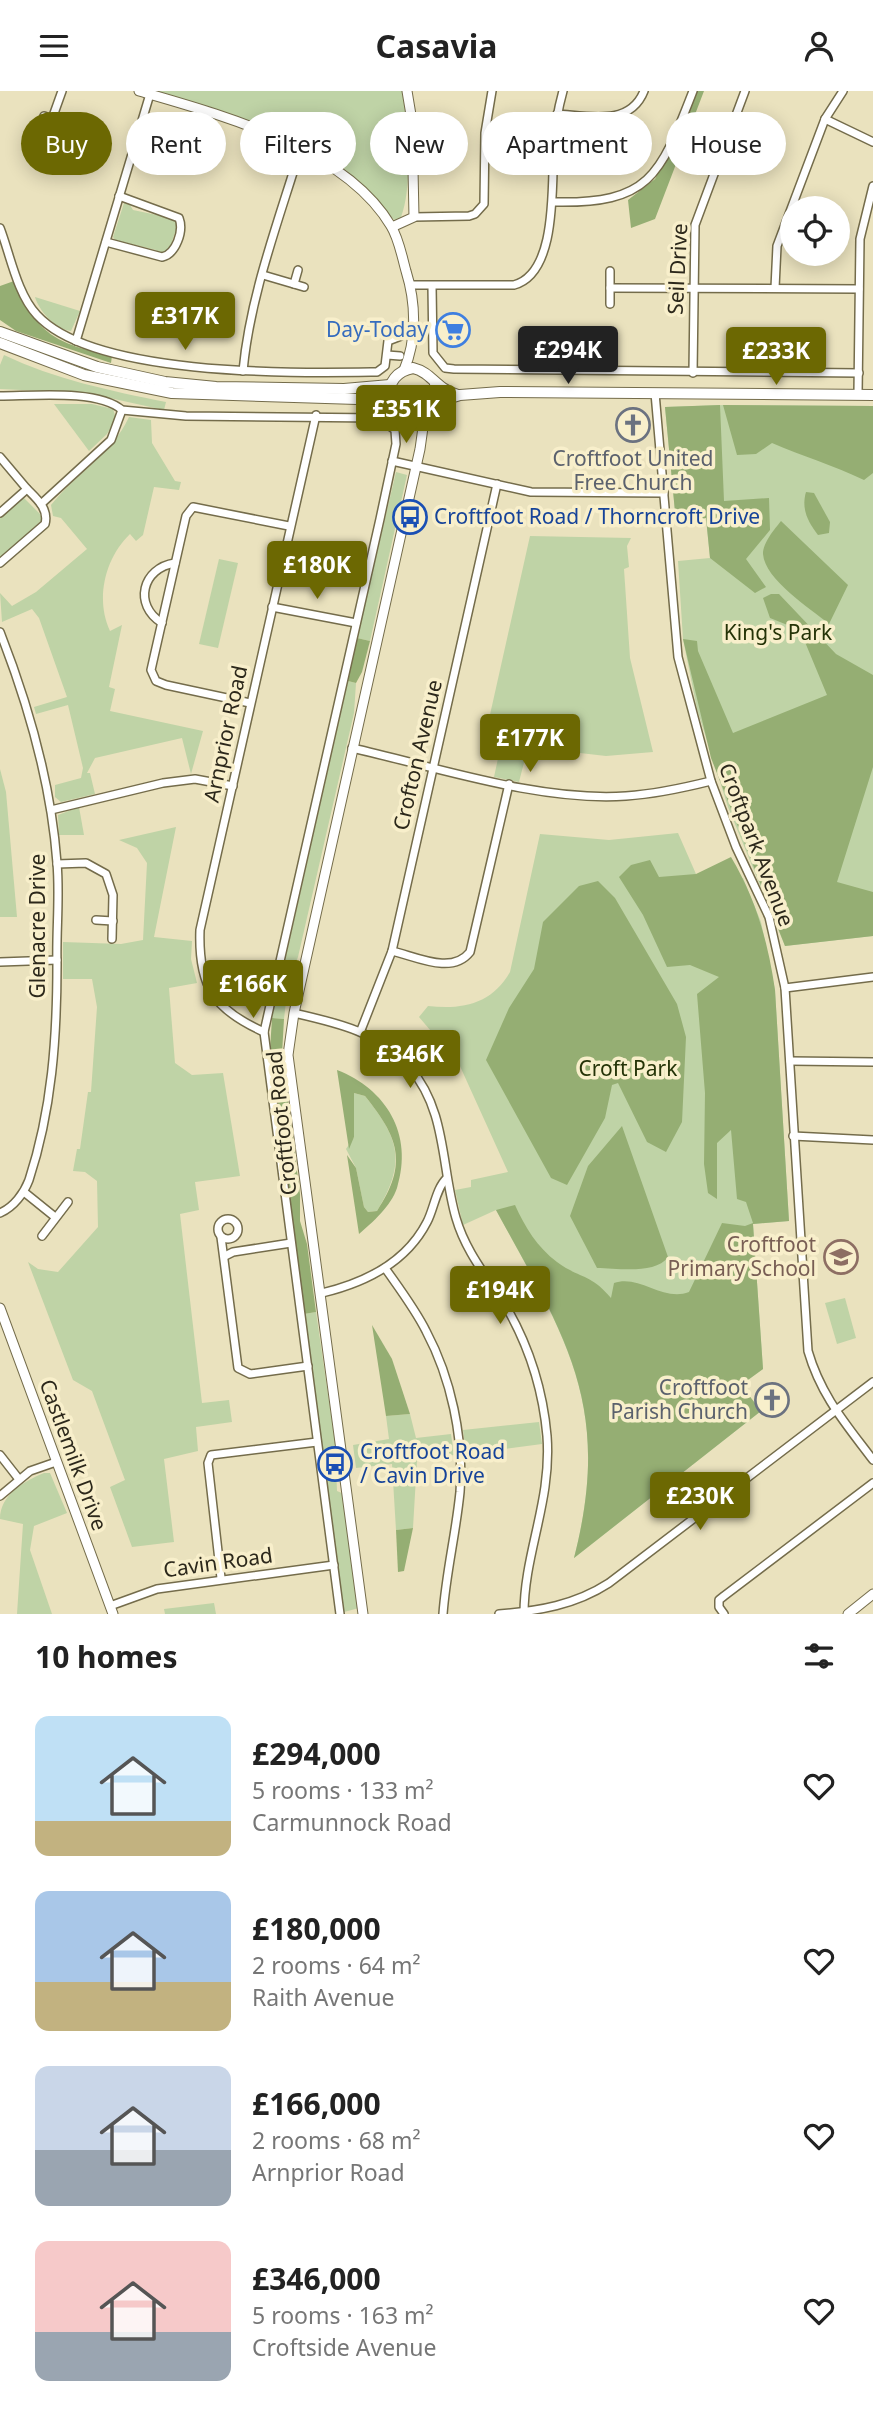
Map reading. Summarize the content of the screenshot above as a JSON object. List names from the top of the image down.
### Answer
{
  "streets": {
    "street": [
      "Seil Drive",
      "Arnprior Road",
      "Crofton Avenue",
      "Croftpark Avenue",
      "Glenacre Drive",
      "Croftfoot Road",
      "Castlemilk Drive",
      "Cavin Road"
    ]
  },
  "crossings": [
    ["Arnprior Road", "Croftfoot Road"],
    ["Croftfoot Road", "Cavin Road"],
    ["Castlemilk Drive", "Cavin Road"]
  ],
  "parks": ["King's Park", "Croft Park"],
  "places": {
    "supermarket": ["Day-Today"],
    "church": ["Croftfoot United Free Church", "Croftfoot Parish Church"],
    "bus stop": ["Croftfoot Road / Thorncroft Drive", "Croftfoot Road / Cavin Drive"],
    "school or university": ["Croftfoot Primary School"]
  },
  "page": {
    "header": "Casavia",
    "chip": [
      "Buy",
      "Rent",
      "Filters",
      "New",
      "Apartment",
      "House"
    ],
    "price": [
      "£317K",
      "£294K",
      "£233K",
      "£351K",
      "£180K",
      "£177K",
      "£166K",
      "£346K",
      "£194K",
      "£230K"
    ],
    "heading": "10 homes",
    "list": [
      {
        "name": "£294,000",
        "note": "5 rooms · 133 m² · Carmunnock Road"
      },
      {
        "name": "£180,000",
        "note": "2 rooms · 64 m² · Raith Avenue"
      },
      {
        "name": "£166,000",
        "note": "2 rooms · 68 m² · Arnprior Road"
      },
      {
        "name": "£346,000",
        "note": "5 rooms · 163 m² · Croftside Avenue"
      }
    ]
  }
}
